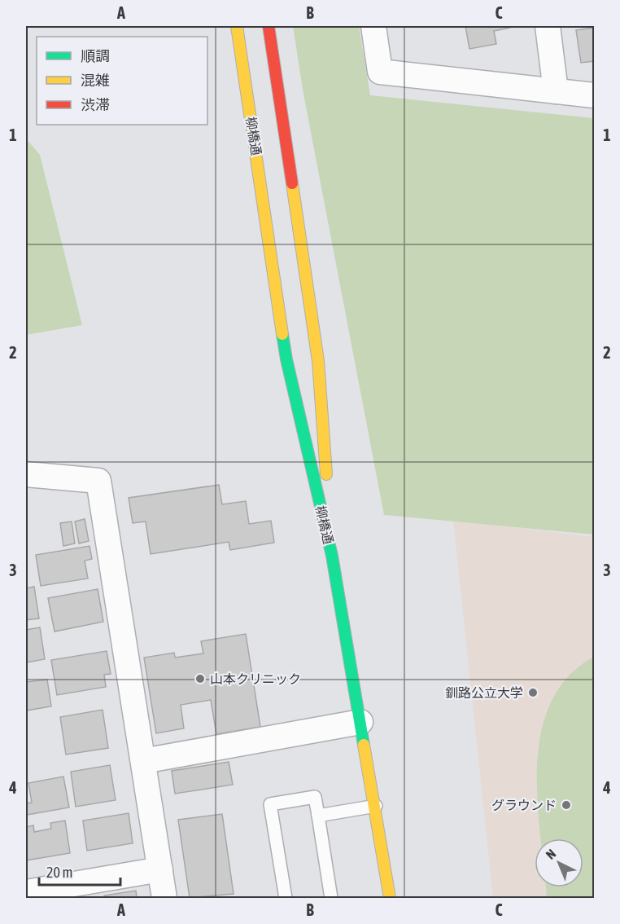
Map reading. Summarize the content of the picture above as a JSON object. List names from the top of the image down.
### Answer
{
  "streets": {
    "street": ["柳橋通"]
  },
  "places": ["山本クリニック", "釧路公立大学", "グラウンド"],
  "legend": ["順調", "混雑", "渋滞"],
  "scale_bar": "20 m",
  "north": "top left",
  "grid": {
    "columns": ["A", "B", "C"],
    "rows": [
      "1",
      "2",
      "3",
      "4"
    ]
  }
}
